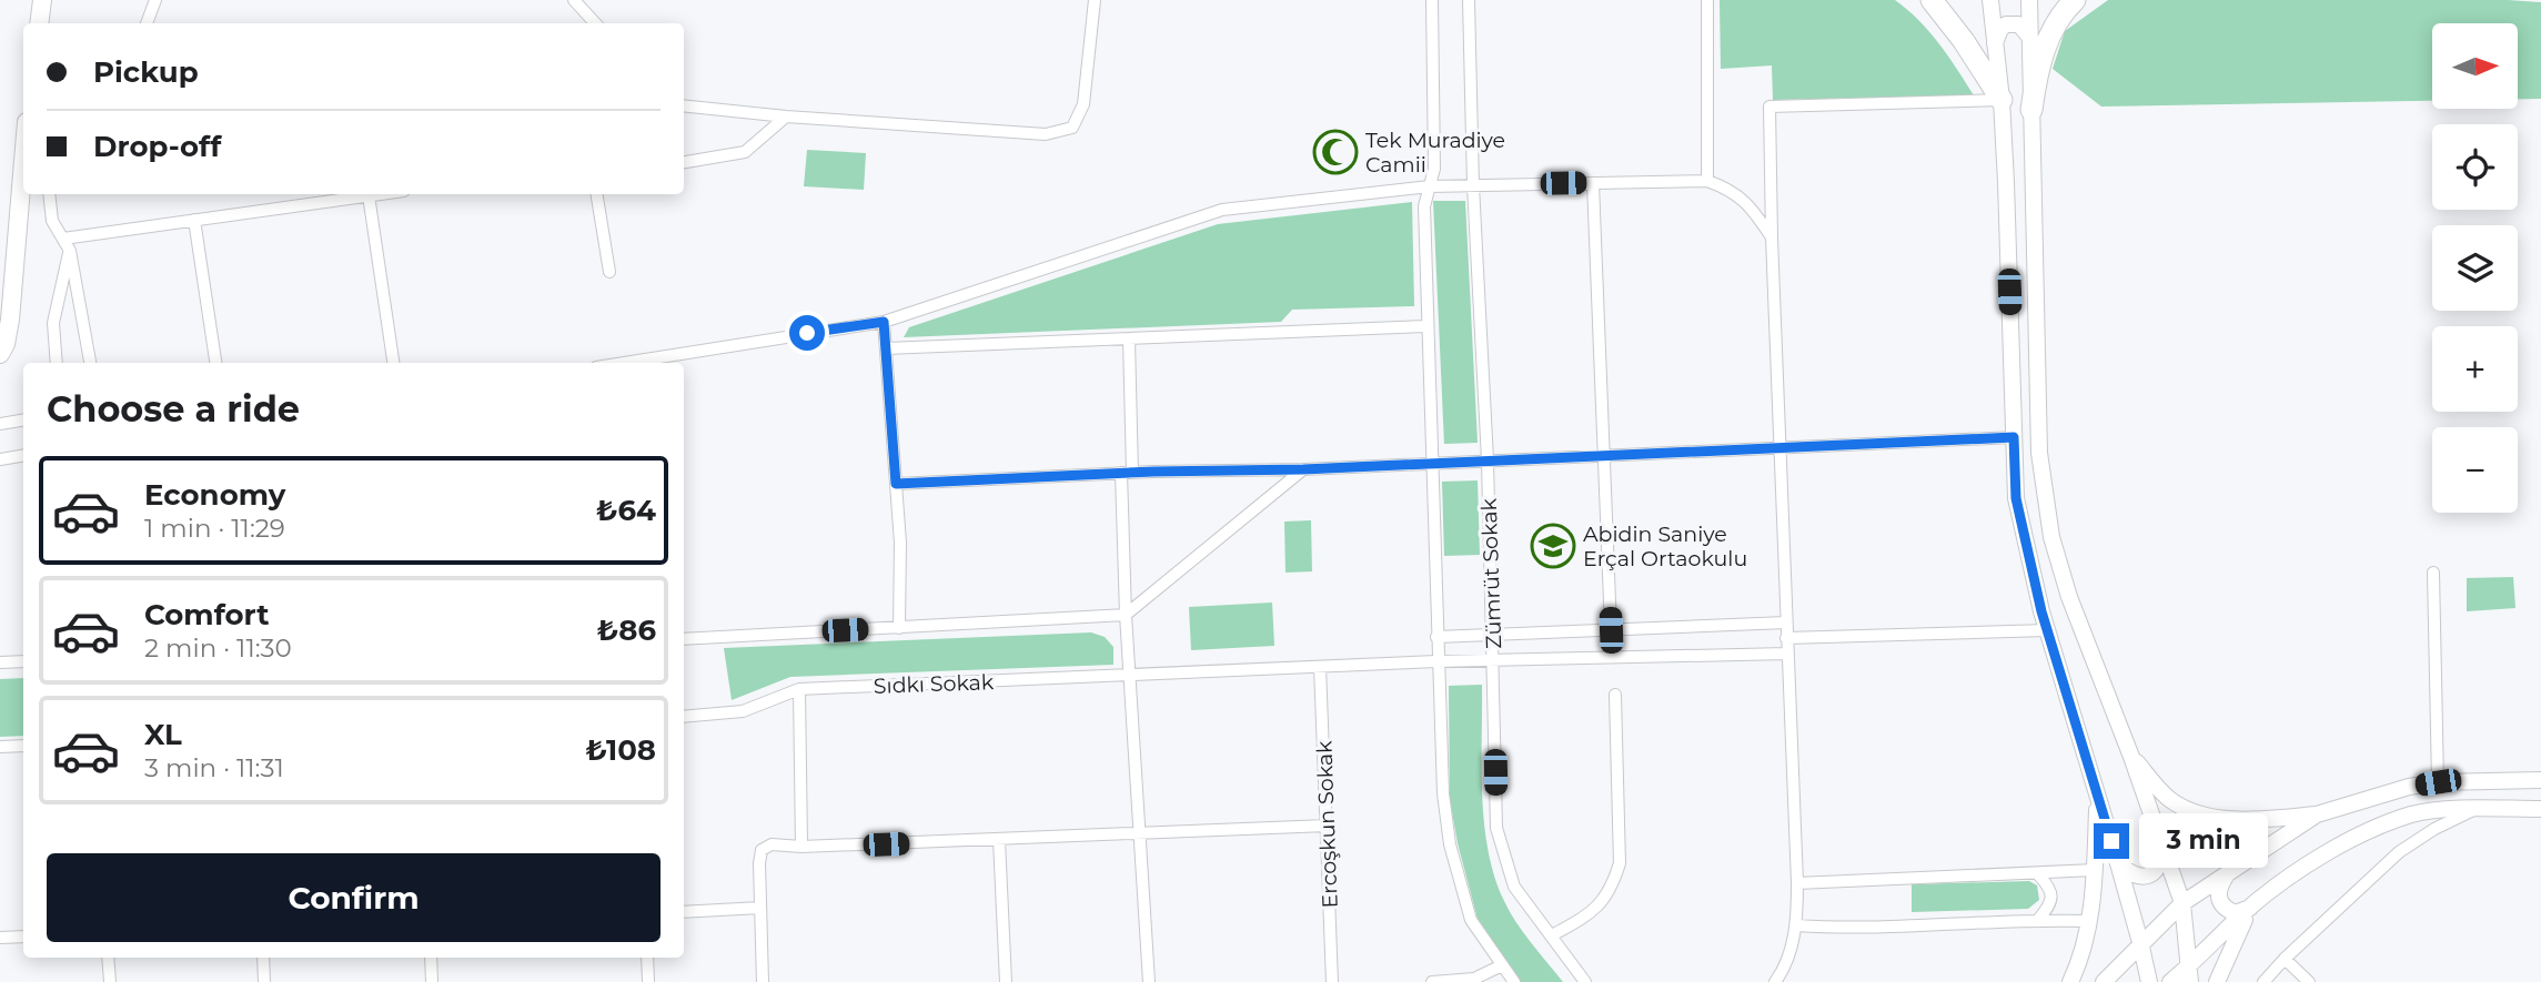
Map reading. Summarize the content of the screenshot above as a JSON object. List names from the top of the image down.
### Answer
{
  "streets": {
    "street": ["Zümrüt Sokak", "Sıdkı Sokak", "Ercoşkun Sokak"]
  },
  "crossings": [
    ["Zümrüt Sokak", "Sıdkı Sokak"],
    ["Sıdkı Sokak", "Ercoşkun Sokak"]
  ],
  "places": {
    "mosque": ["Tek Muradiye Camii"],
    "school or university": ["Abidin Saniye Erçal Ortaokulu"]
  },
  "north": "right",
  "page": {
    "map_buttons": ["+", "−"],
    "banner": ["Pickup", "Drop-off"],
    "heading": "Choose a ride",
    "list": [
      {
        "name": "Economy",
        "note": "1 min · 11:29",
        "value": "₺64"
      },
      {
        "name": "Comfort",
        "note": "2 min · 11:30",
        "value": "₺86"
      },
      {
        "name": "XL",
        "note": "3 min · 11:31",
        "value": "₺108"
      }
    ],
    "bubble": "3 min",
    "buttons": "Confirm"
  }
}
